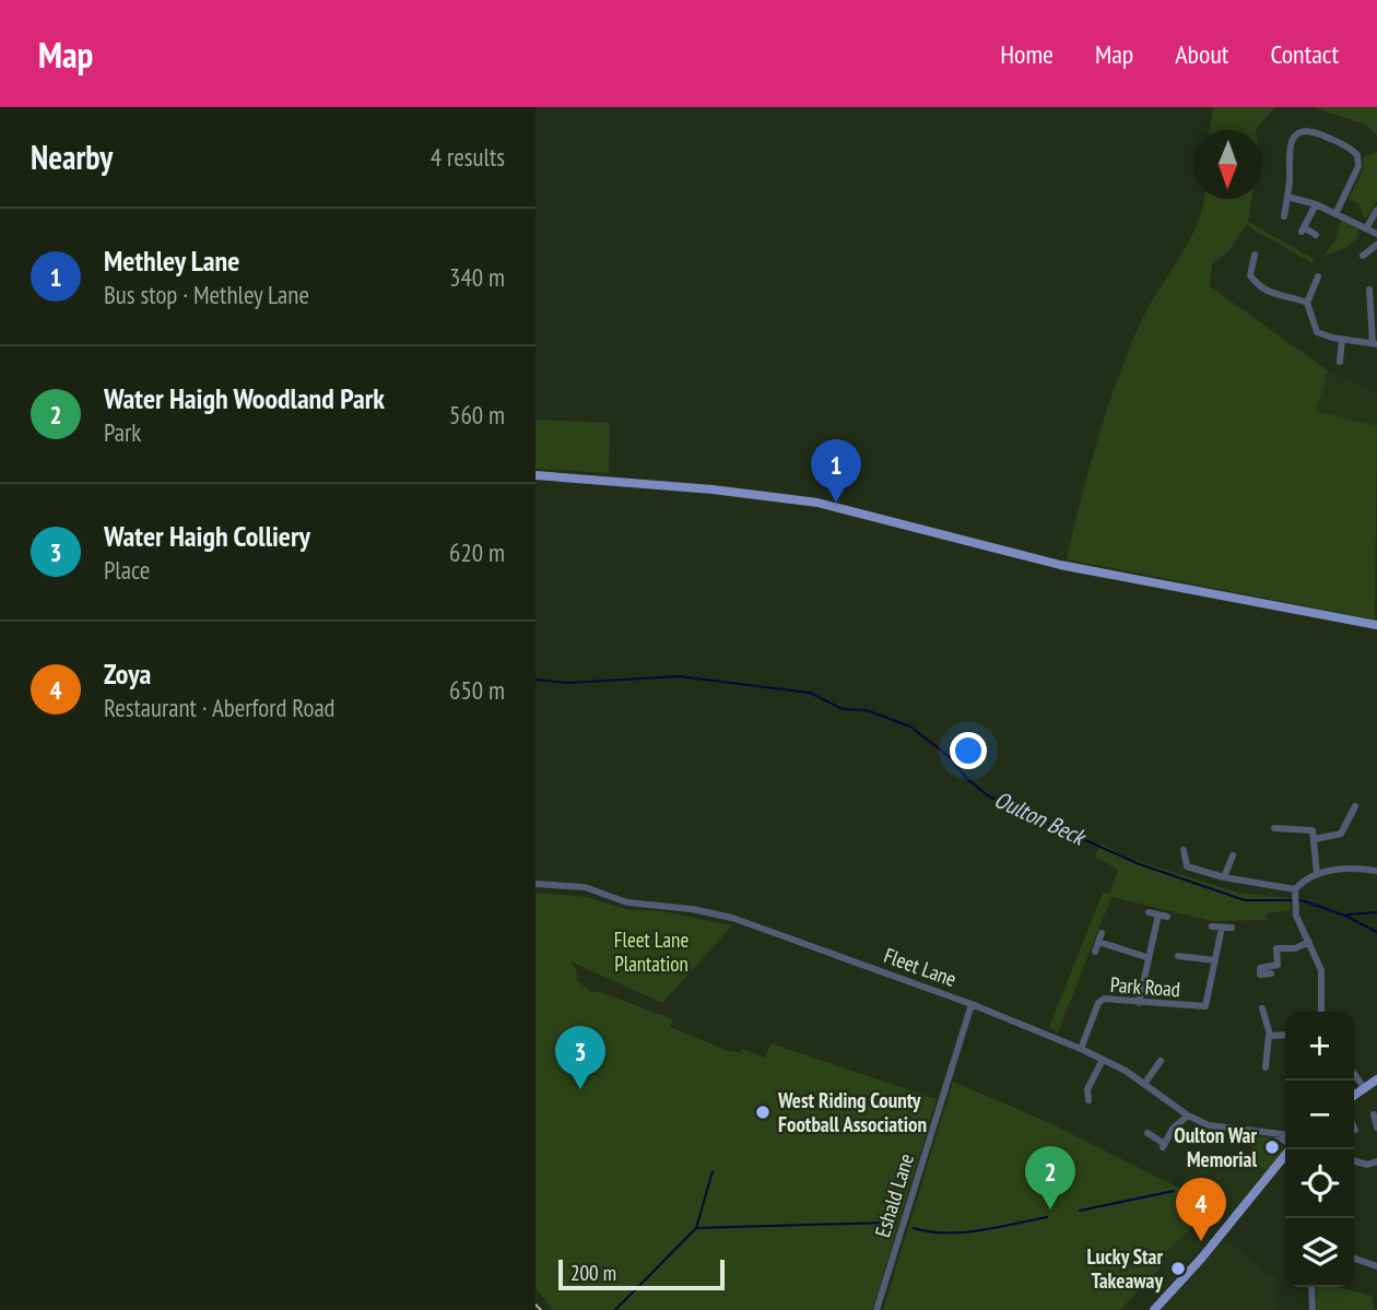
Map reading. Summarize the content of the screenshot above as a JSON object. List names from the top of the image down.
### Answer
{
  "streets": {
    "street": ["Fleet Lane", "Park Road", "Eshald Lane"]
  },
  "crossings": [
    ["Fleet Lane", "Park Road"],
    ["Fleet Lane", "Eshald Lane"]
  ],
  "water": ["Oulton Beck"],
  "parks": ["Fleet Lane Plantation"],
  "places": ["West Riding County Football Association", "Oulton War Memorial", "Lucky Star Takeaway"],
  "scale_bar": "200 m",
  "north": "bottom",
  "page": {
    "header": "Map",
    "nav": [
      "Home",
      "Map",
      "About",
      "Contact"
    ],
    "heading": ["Nearby", "4 results"],
    "list": [
      {
        "mark": "1",
        "name": "Methley Lane",
        "note": "Bus stop · Methley Lane",
        "value": "340 m"
      },
      {
        "mark": "2",
        "name": "Water Haigh Woodland Park",
        "note": "Park",
        "value": "560 m"
      },
      {
        "mark": "3",
        "name": "Water Haigh Colliery",
        "note": "Place",
        "value": "620 m"
      },
      {
        "mark": "4",
        "name": "Zoya",
        "note": "Restaurant · Aberford Road",
        "value": "650 m"
      }
    ],
    "pins": [
      "1",
      "3",
      "2",
      "4"
    ],
    "map_buttons": ["+", "−"],
    "scale": "200 m"
  }
}
